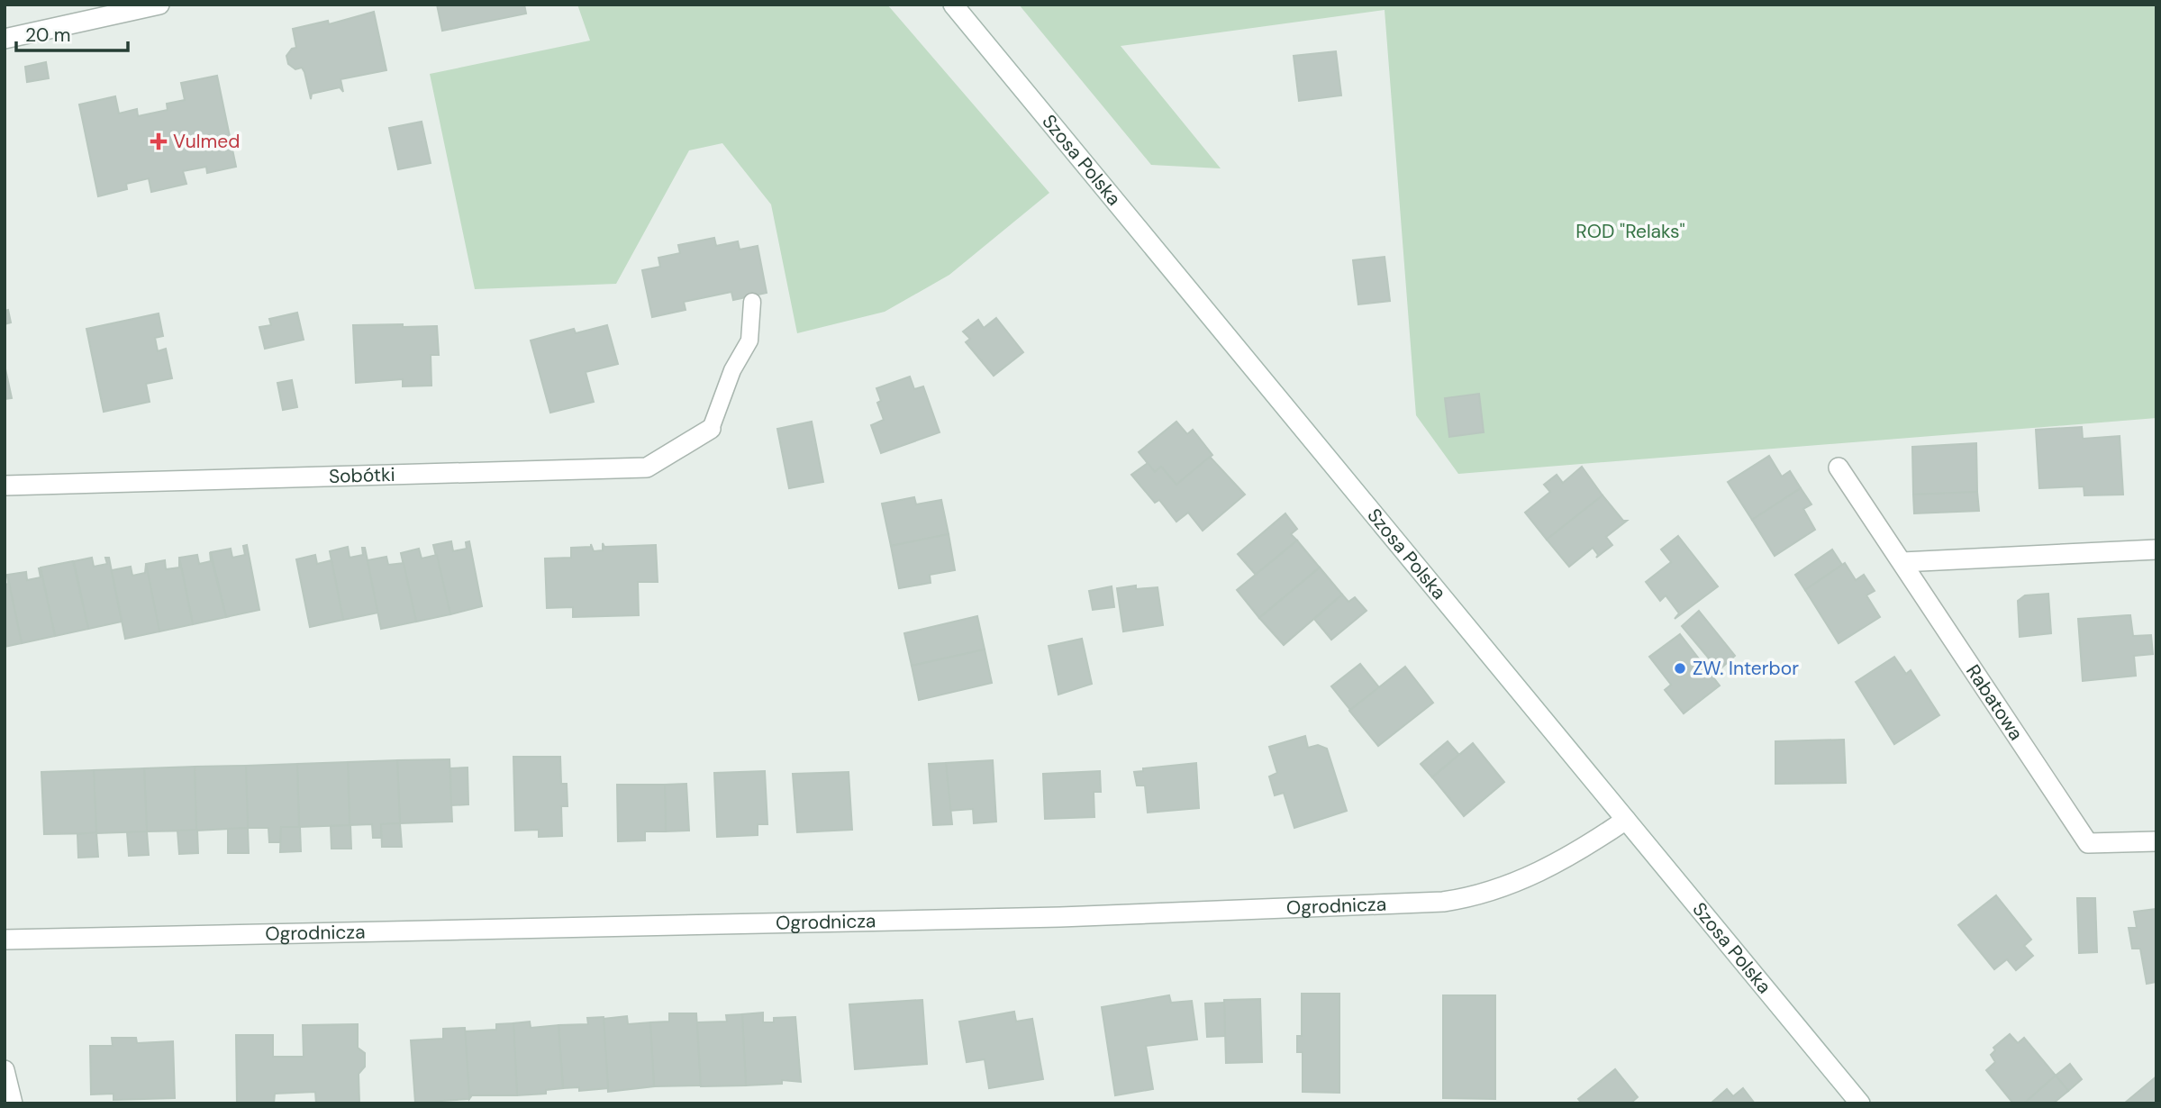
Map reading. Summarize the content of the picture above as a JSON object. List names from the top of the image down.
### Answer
{
  "streets": {
    "street": [
      "Szosa Polska",
      "Sobótki",
      "Rabatowa",
      "Ogrodnicza"
    ]
  },
  "crossings": [
    ["Szosa Polska", "Ogrodnicza"]
  ],
  "parks": ["ROD \"Relaks\""],
  "places": {
    "health": ["Vulmed"],
    "other": ["ZW. Interbor"]
  },
  "scale_bar": "20 m"
}
